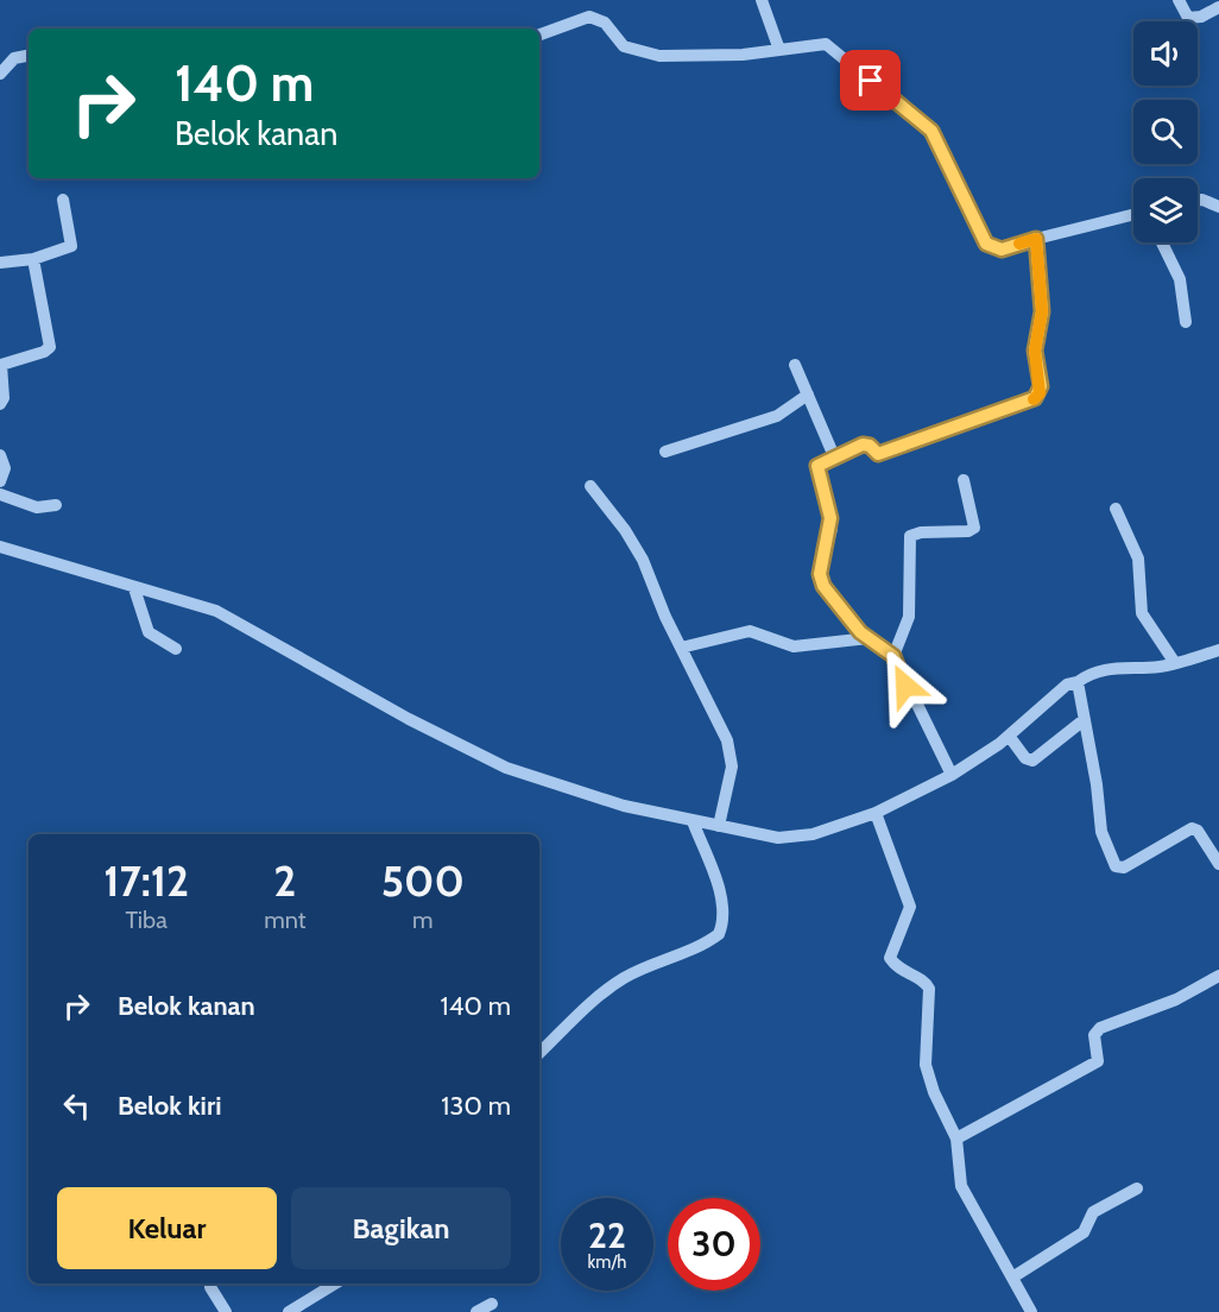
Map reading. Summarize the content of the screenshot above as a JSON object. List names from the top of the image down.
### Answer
{
  "page": {
    "turn": ["140 m", "Belok kanan"],
    "eta": [
      "17:12",
      "Tiba",
      "2",
      "mnt",
      "500",
      "m"
    ],
    "list": [
      {
        "name": "Belok kanan",
        "value": "140 m"
      },
      {
        "name": "Belok kiri",
        "value": "130 m"
      }
    ],
    "buttons": ["Keluar", "Bagikan"],
    "speed": "22 km/h",
    "limit": "30"
  }
}
